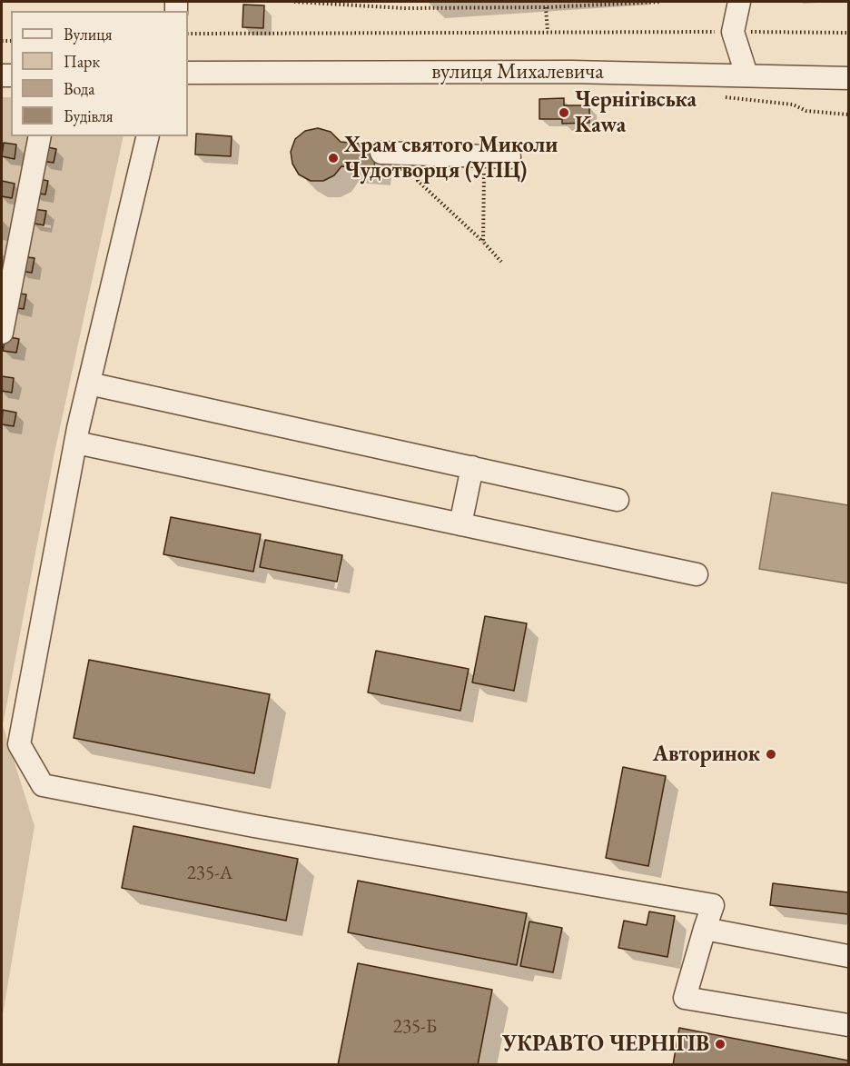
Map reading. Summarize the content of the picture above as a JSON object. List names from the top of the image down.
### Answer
{
  "streets": {
    "street": ["вулиця Михалевича"]
  },
  "places": [
    "Чернігівська Kawa",
    "Храм святого Миколи Чудотворця (УПЦ)",
    "Авторинок",
    "УКРАВТО ЧЕРНІГІВ"
  ],
  "house_numbers": ["235-А", "235-Б"],
  "legend": [
    "Вулиця",
    "Парк",
    "Вода",
    "Будівля"
  ]
}
